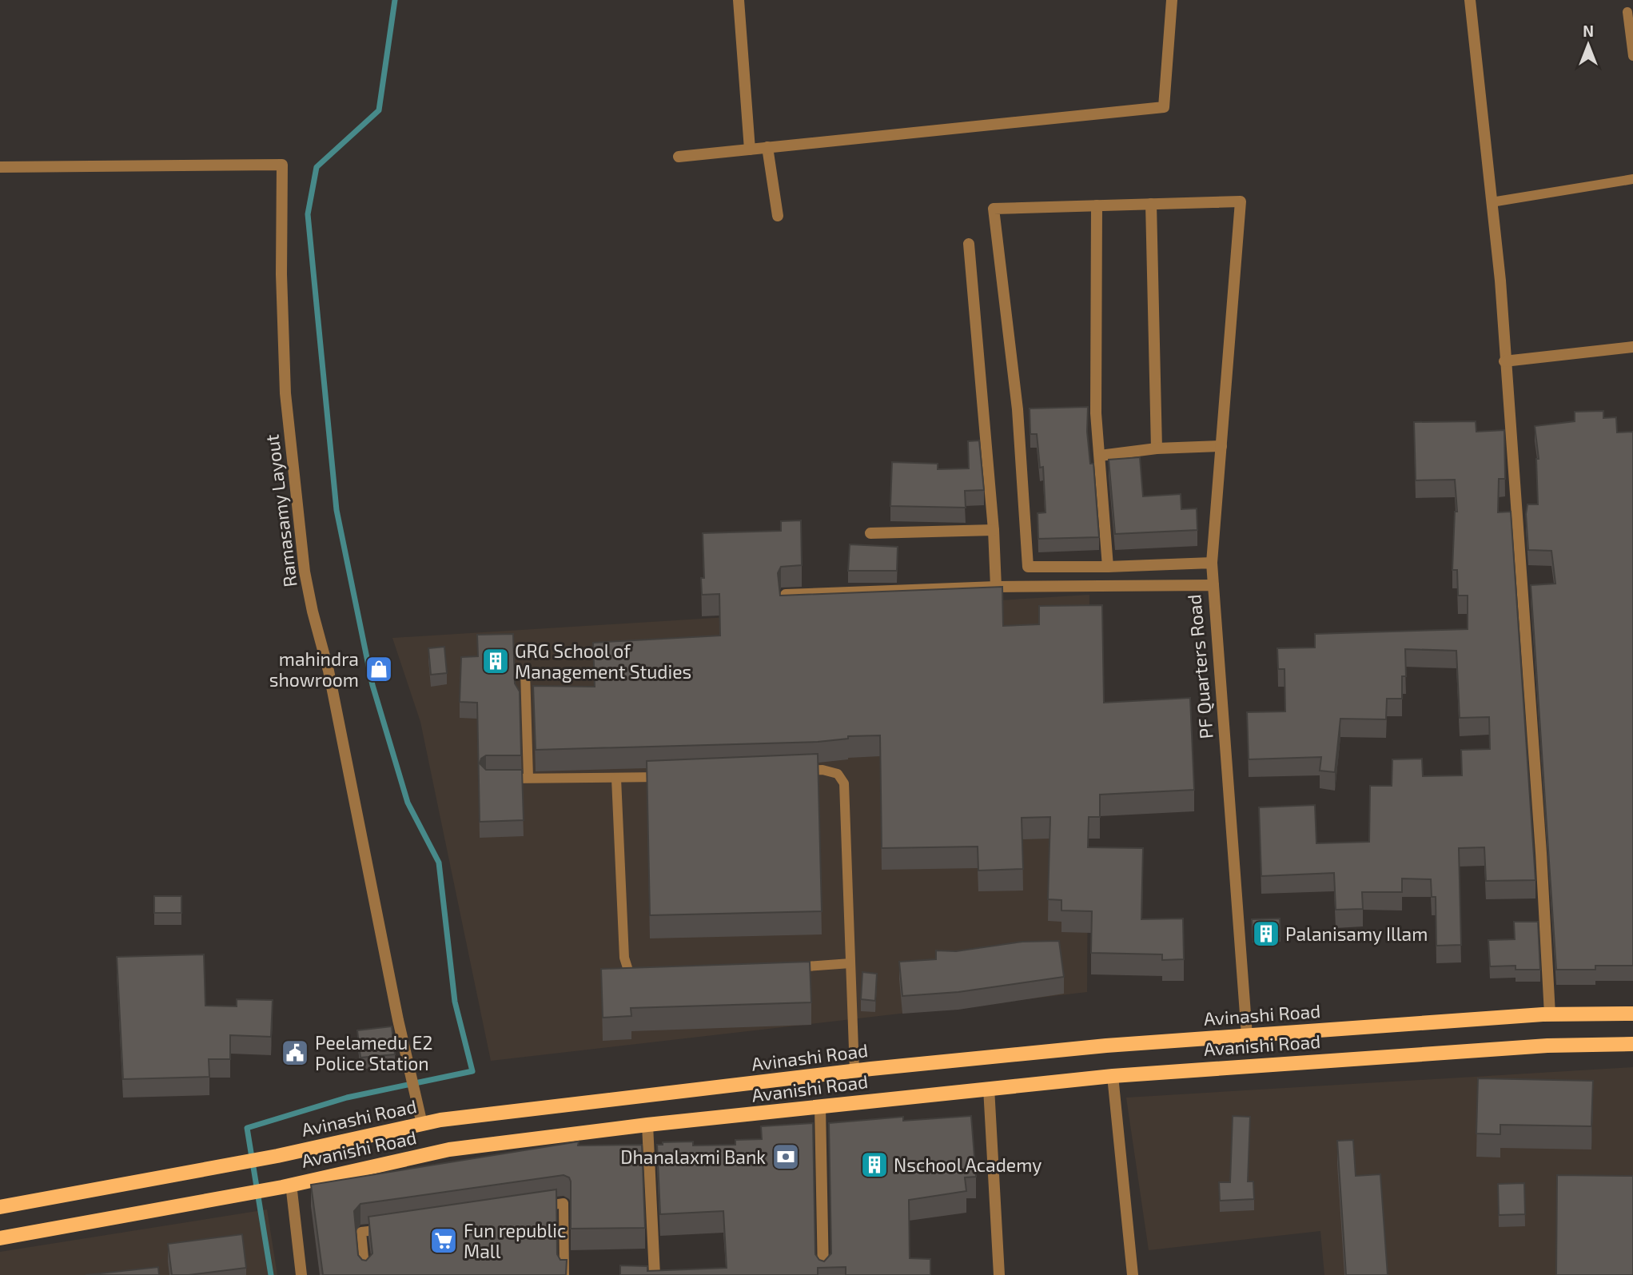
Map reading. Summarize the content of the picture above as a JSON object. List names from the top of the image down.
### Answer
{
  "streets": {
    "main road": ["Avinashi Road", "Avanishi Road"],
    "street": ["Ramasamy Layout", "PF Quarters Road"]
  },
  "crossings": [
    ["Ramasamy Layout", "Avinashi Road"],
    ["PF Quarters Road", "Avinashi Road"]
  ],
  "places": {
    "building": ["GRG School of Management Studies", "Palanisamy Illam", "Nschool Academy"],
    "shop": ["mahindra showroom"],
    "public building": ["Peelamedu E2 Police Station"],
    "bank": ["Dhanalaxmi Bank"],
    "supermarket": ["Fun republic Mall"]
  },
  "north": "top"
}
